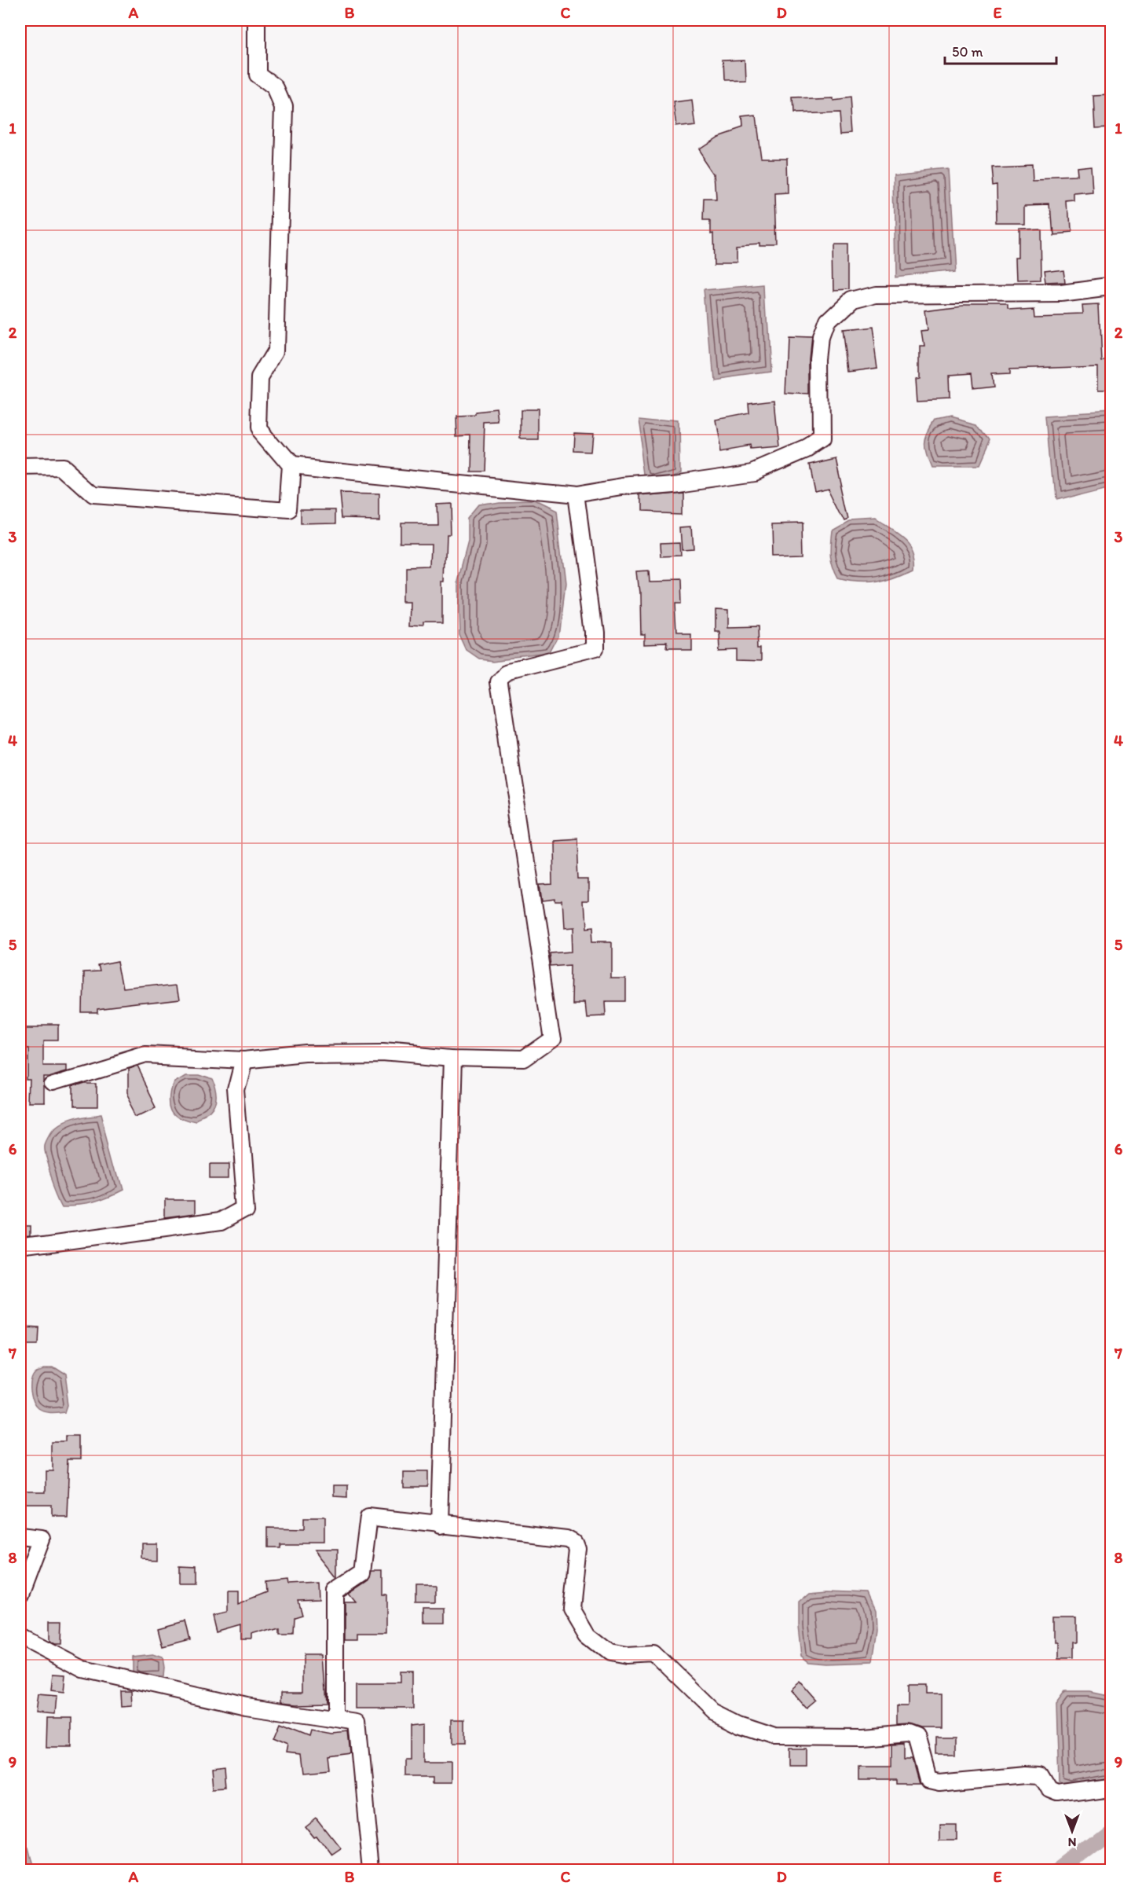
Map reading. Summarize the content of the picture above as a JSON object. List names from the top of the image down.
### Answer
{
  "scale_bar": "50 m",
  "north": "bottom",
  "grid": {
    "columns": [
      "A",
      "B",
      "C",
      "D",
      "E"
    ],
    "rows": [
      "1",
      "2",
      "3",
      "4",
      "5",
      "6",
      "7",
      "8",
      "9"
    ]
  }
}
